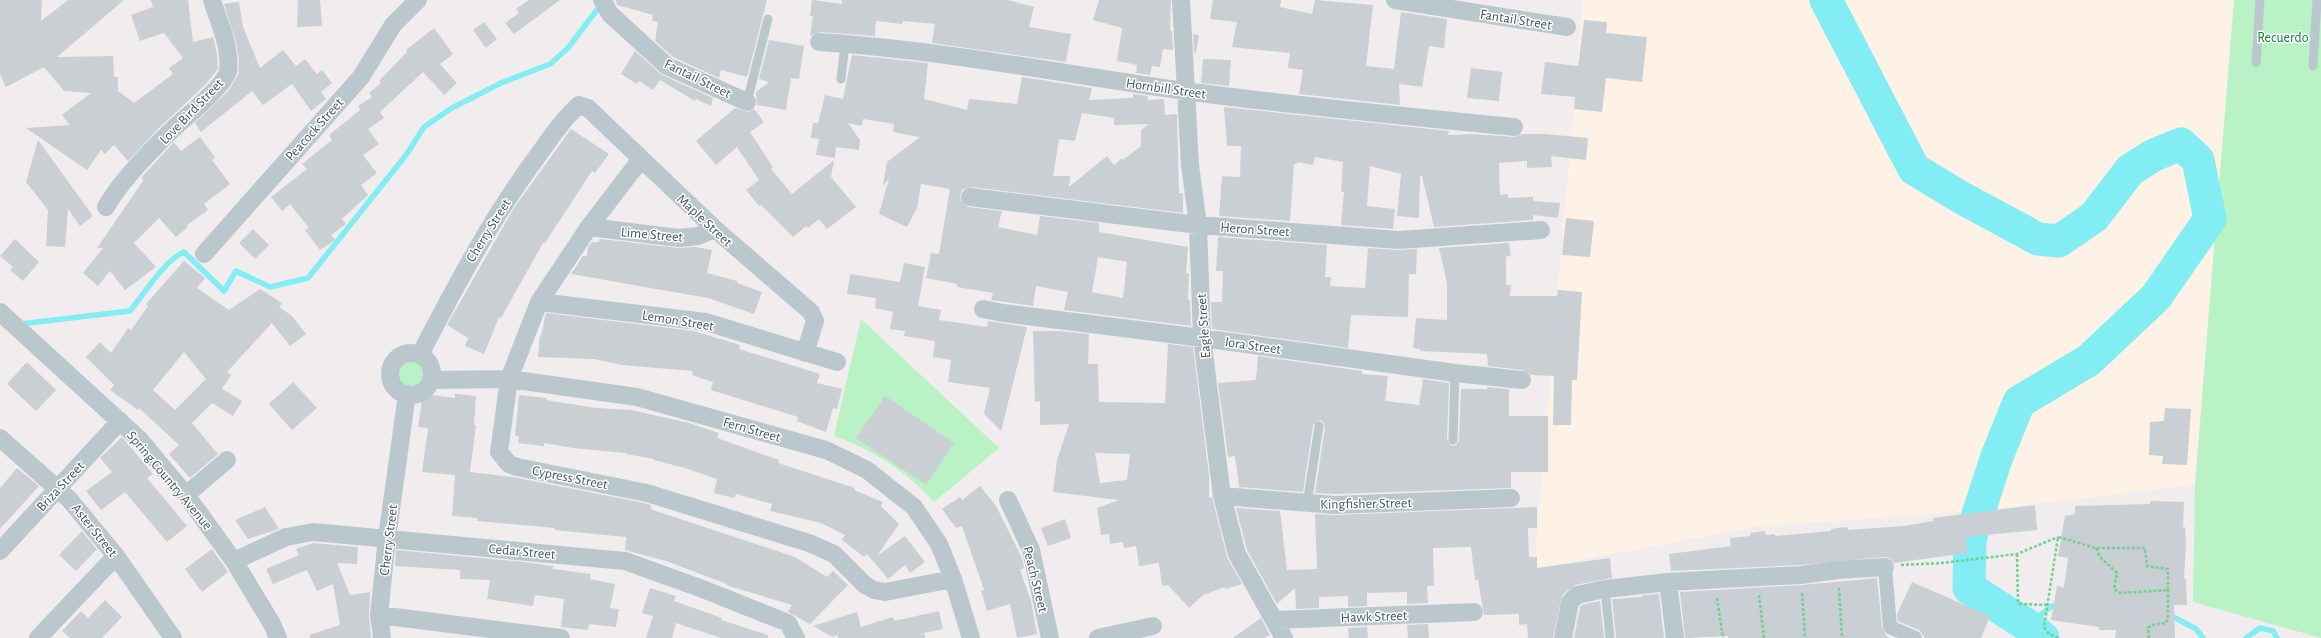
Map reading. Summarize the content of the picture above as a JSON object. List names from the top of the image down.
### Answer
{
  "streets": {
    "street": [
      "Fantail Street",
      "Hornbill Street",
      "Love Bird Street",
      "Peacock Street",
      "Maple Street",
      "Heron Street",
      "Cherry Street",
      "Lime Street",
      "Lemon Street",
      "Eagle Street",
      "Iora Street",
      "Fern Street",
      "Cypress Street",
      "Spring Country Avenue",
      "Briza Street",
      "Kingfisher Street",
      "Aster Street",
      "Cedar Street",
      "Peach Street",
      "Hawk Street"
    ]
  },
  "crossings": [
    ["Hornbill Street", "Eagle Street"],
    ["Maple Street", "Cherry Street"],
    ["Maple Street", "Lime Street"],
    ["Maple Street", "Lemon Street"],
    ["Maple Street", "Cypress Street"],
    ["Heron Street", "Eagle Street"],
    ["Cherry Street", "Fern Street"],
    ["Cherry Street", "Cedar Street"],
    ["Lime Street", "Cypress Street"],
    ["Lemon Street", "Cypress Street"],
    ["Eagle Street", "Iora Street"],
    ["Eagle Street", "Kingfisher Street"],
    ["Eagle Street", "Hawk Street"],
    ["Fern Street", "Cypress Street"],
    ["Spring Country Avenue", "Briza Street"],
    ["Spring Country Avenue", "Cedar Street"],
    ["Briza Street", "Aster Street"]
  ],
  "parks": ["Recuerdo"]
}
